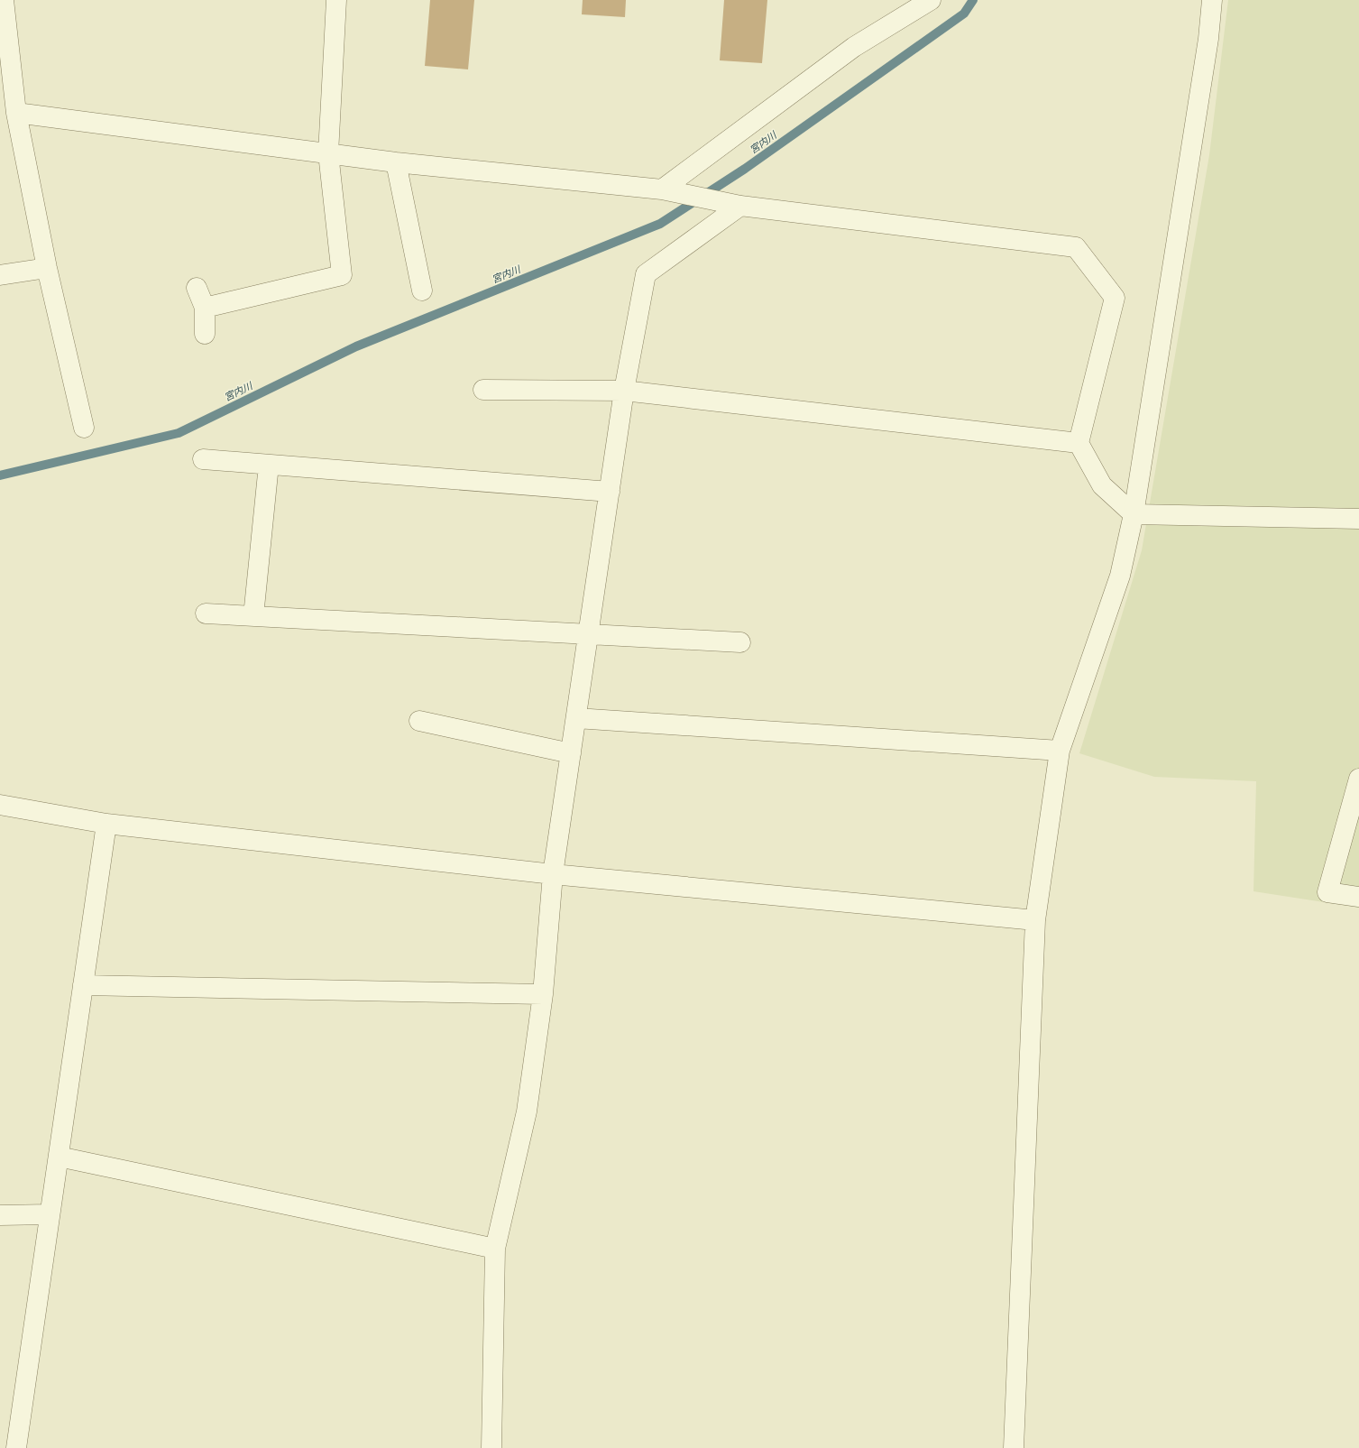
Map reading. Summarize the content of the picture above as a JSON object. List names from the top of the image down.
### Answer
{
  "water": ["宮内川"]
}
